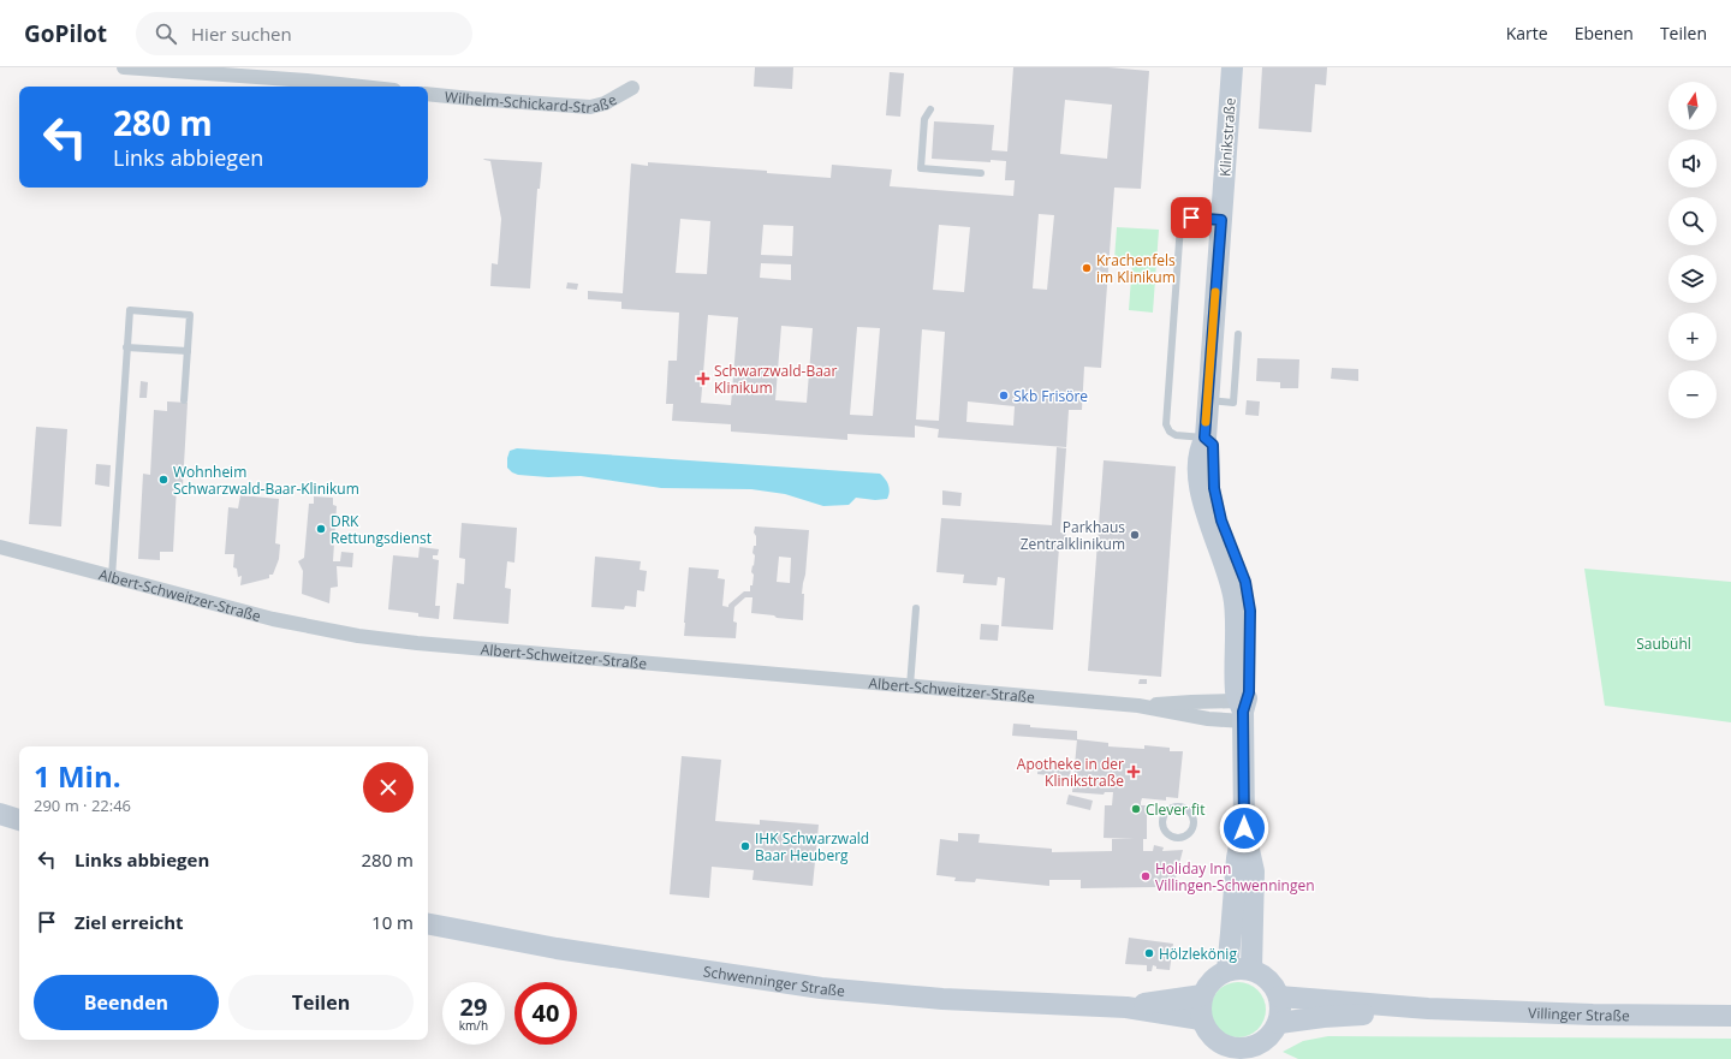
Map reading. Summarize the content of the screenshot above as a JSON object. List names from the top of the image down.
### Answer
{
  "streets": {
    "main road": ["Klinikstraße", "Schwenninger Straße", "Villinger Straße"],
    "street": ["Wilhelm-Schickard-Straße", "Albert-Schweitzer-Straße"]
  },
  "crossings": [
    ["Klinikstraße", "Albert-Schweitzer-Straße"],
    ["Klinikstraße", "Schwenninger Straße"],
    ["Klinikstraße", "Villinger Straße"],
    ["Schwenninger Straße", "Villinger Straße"]
  ],
  "parks": ["Saubühl"],
  "places": {
    "other": [
      "Krachenfels im Klinikum",
      "Skb Frisöre",
      "Wohnheim Schwarzwald-Baar-Klinikum",
      "DRK Rettungsdienst",
      "Parkhaus Zentralklinikum",
      "Clever fit",
      "IHK Schwarzwald Baar Heuberg",
      "Holiday Inn Villingen-Schwenningen",
      "Hölzlekönig"
    ],
    "health": ["Schwarzwald-Baar Klinikum", "Apotheke in der Klinikstraße"]
  },
  "north": "top",
  "page": {
    "header": "GoPilot",
    "search": "Hier suchen",
    "nav": ["Karte", "Ebenen", "Teilen"],
    "map_buttons": ["+", "−"],
    "turn": ["280 m", "Links abbiegen"],
    "heading": ["1 Min.", "290 m · 22:46"],
    "list": [
      {
        "name": "Links abbiegen",
        "value": "280 m"
      },
      {
        "name": "Ziel erreicht",
        "value": "10 m"
      }
    ],
    "buttons": ["Beenden", "Teilen"],
    "speed": "29 km/h",
    "limit": "40"
  }
}
